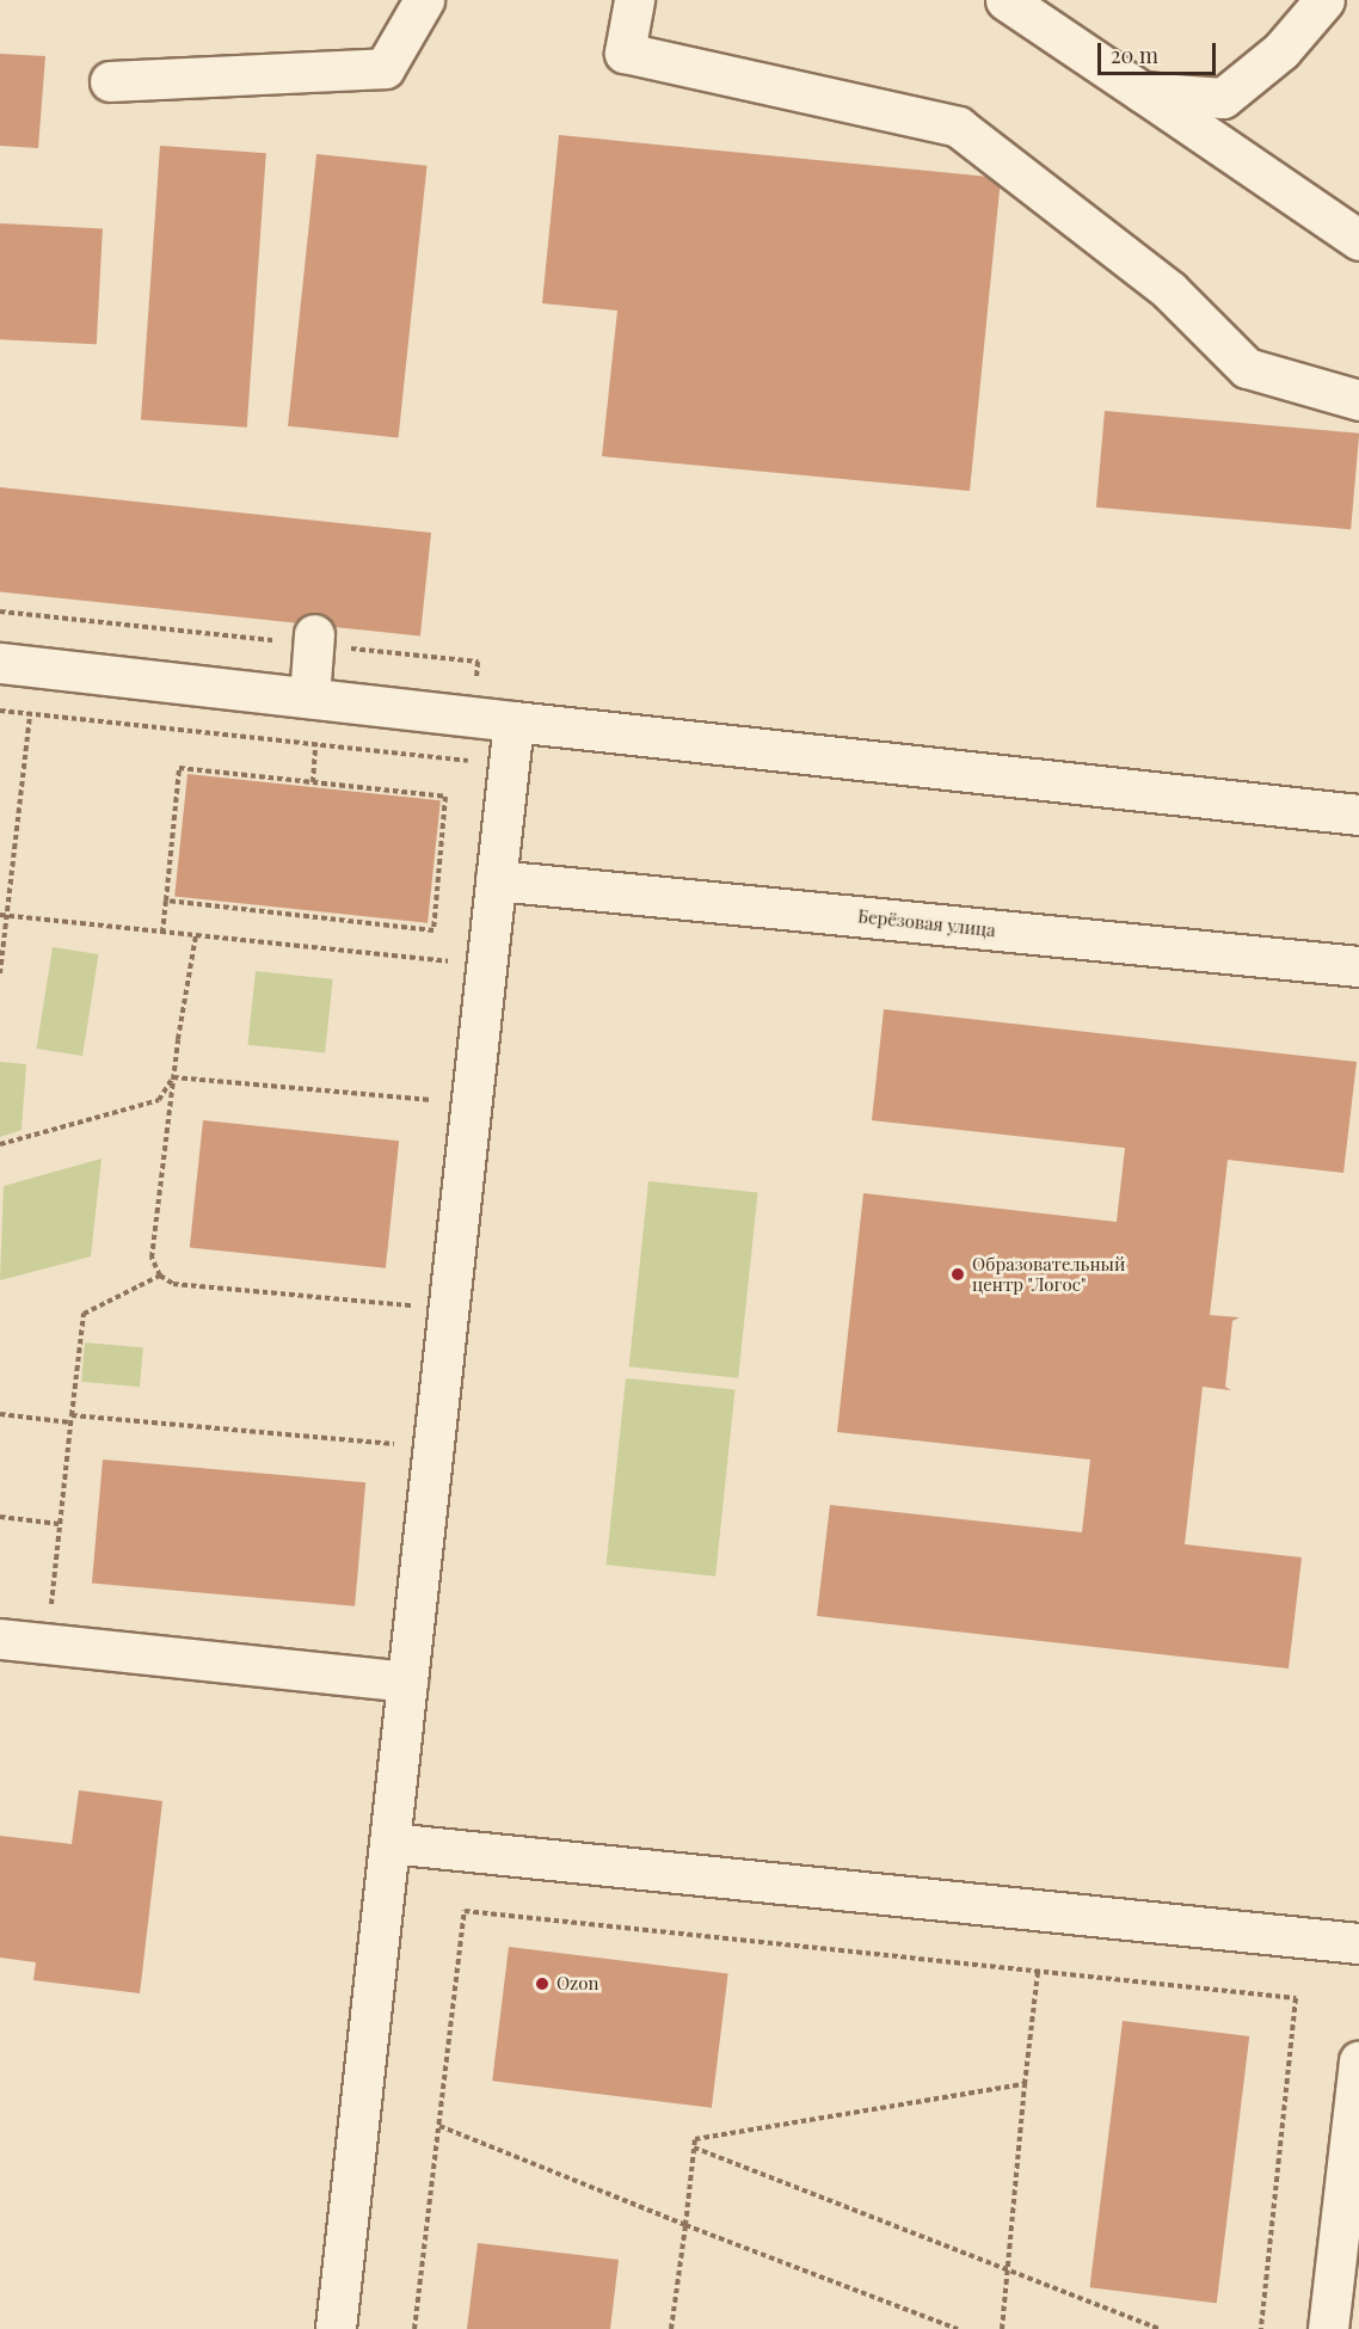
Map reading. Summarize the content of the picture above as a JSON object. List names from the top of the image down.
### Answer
{
  "streets": {
    "street": ["Берёзовая улица"]
  },
  "places": ["Образовательный центр \"Логос\"", "Ozon"],
  "scale_bar": "20 m"
}
